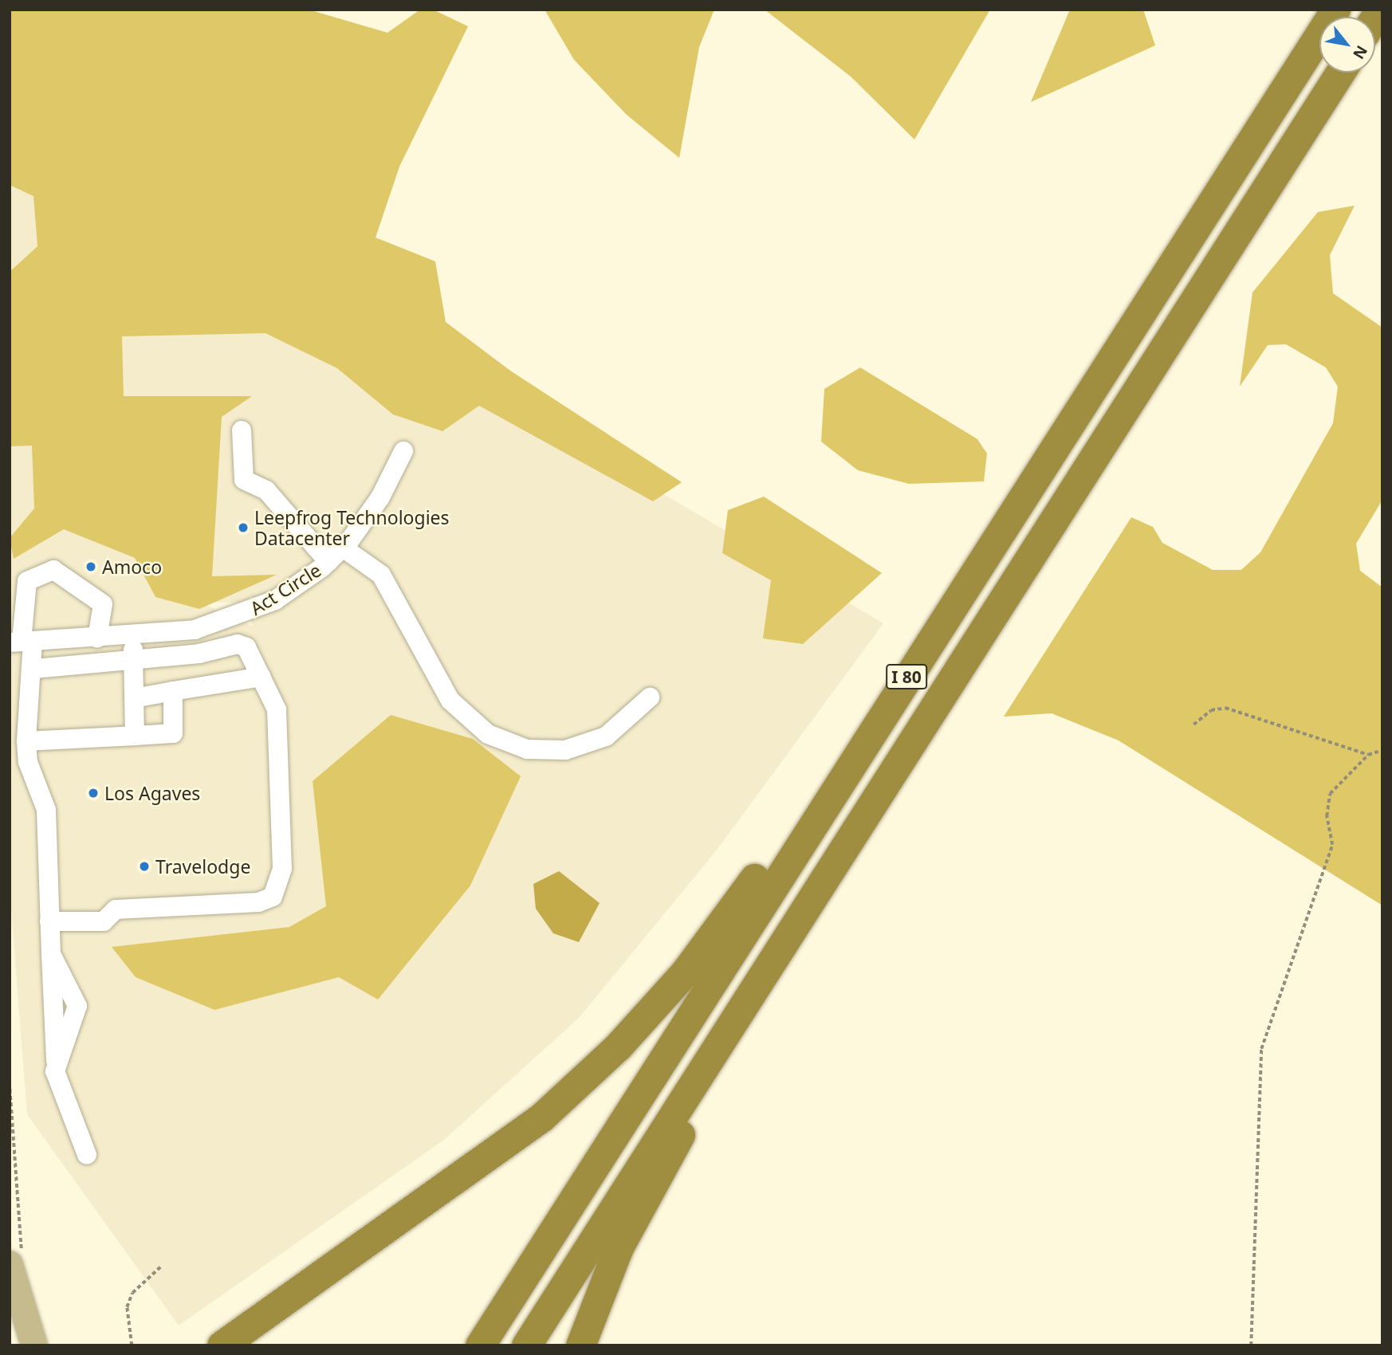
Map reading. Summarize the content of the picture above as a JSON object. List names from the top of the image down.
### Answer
{
  "streets": {
    "highway": ["I 80"],
    "street": ["Act Circle"]
  },
  "places": [
    "Leepfrog Technologies Datacenter",
    "Amoco",
    "Los Agaves",
    "Travelodge"
  ],
  "north": "bottom right"
}
